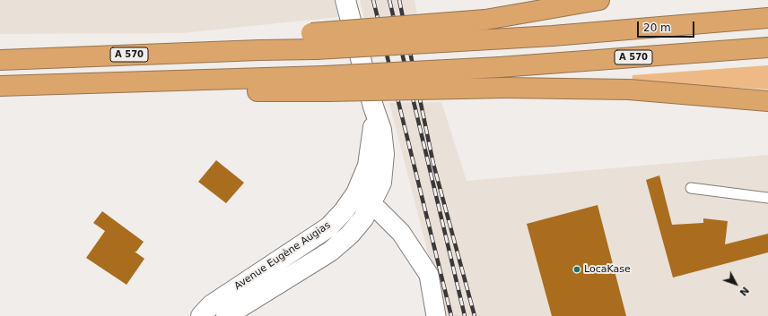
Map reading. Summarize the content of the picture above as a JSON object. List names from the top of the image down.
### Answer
{
  "streets": {
    "highway": ["A 570"],
    "main road": ["Avenue Eugène Augias"]
  },
  "places": ["LocaKase"],
  "scale_bar": "20 m",
  "north": "bottom right"
}
